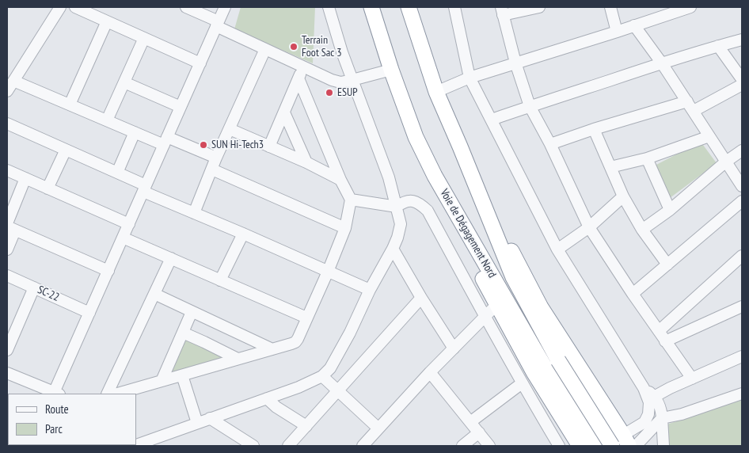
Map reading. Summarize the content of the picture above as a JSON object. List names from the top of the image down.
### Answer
{
  "streets": {
    "highway": ["Voie de Dégagement Nord"],
    "street": ["SC-22"]
  },
  "places": ["Terrain Foot Sac 3", "ESUP", "SUN Hi-Tech3"],
  "legend": ["Route", "Parc"]
}
